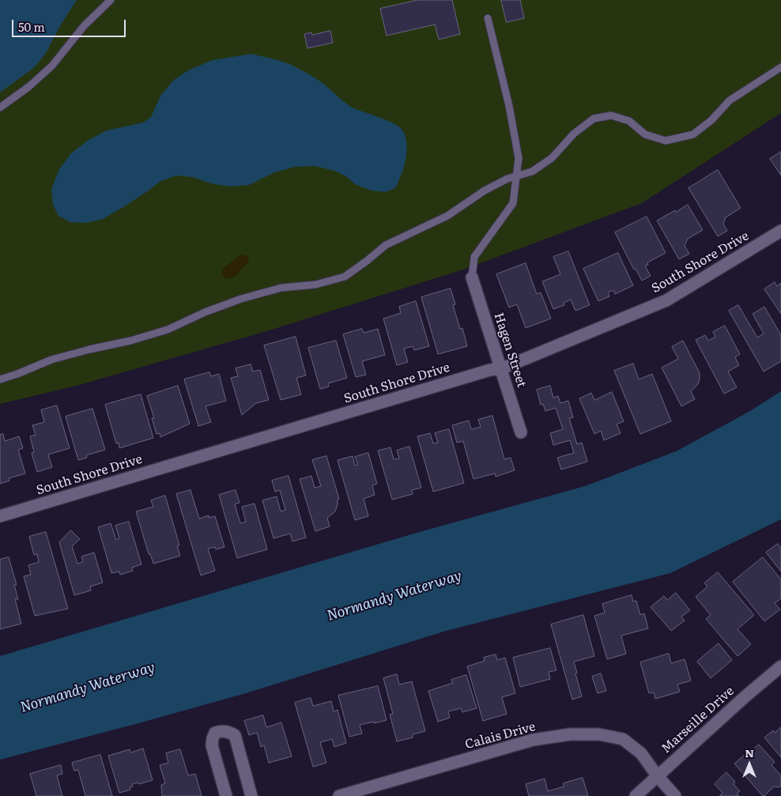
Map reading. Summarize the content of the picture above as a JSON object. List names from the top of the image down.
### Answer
{
  "streets": {
    "street": [
      "South Shore Drive",
      "Hagen Street",
      "Marseille Drive",
      "Calais Drive"
    ]
  },
  "crossings": [
    ["South Shore Drive", "Hagen Street"],
    ["Marseille Drive", "Calais Drive"]
  ],
  "water": ["Normandy Waterway"],
  "scale_bar": "50 m",
  "north": "top"
}
